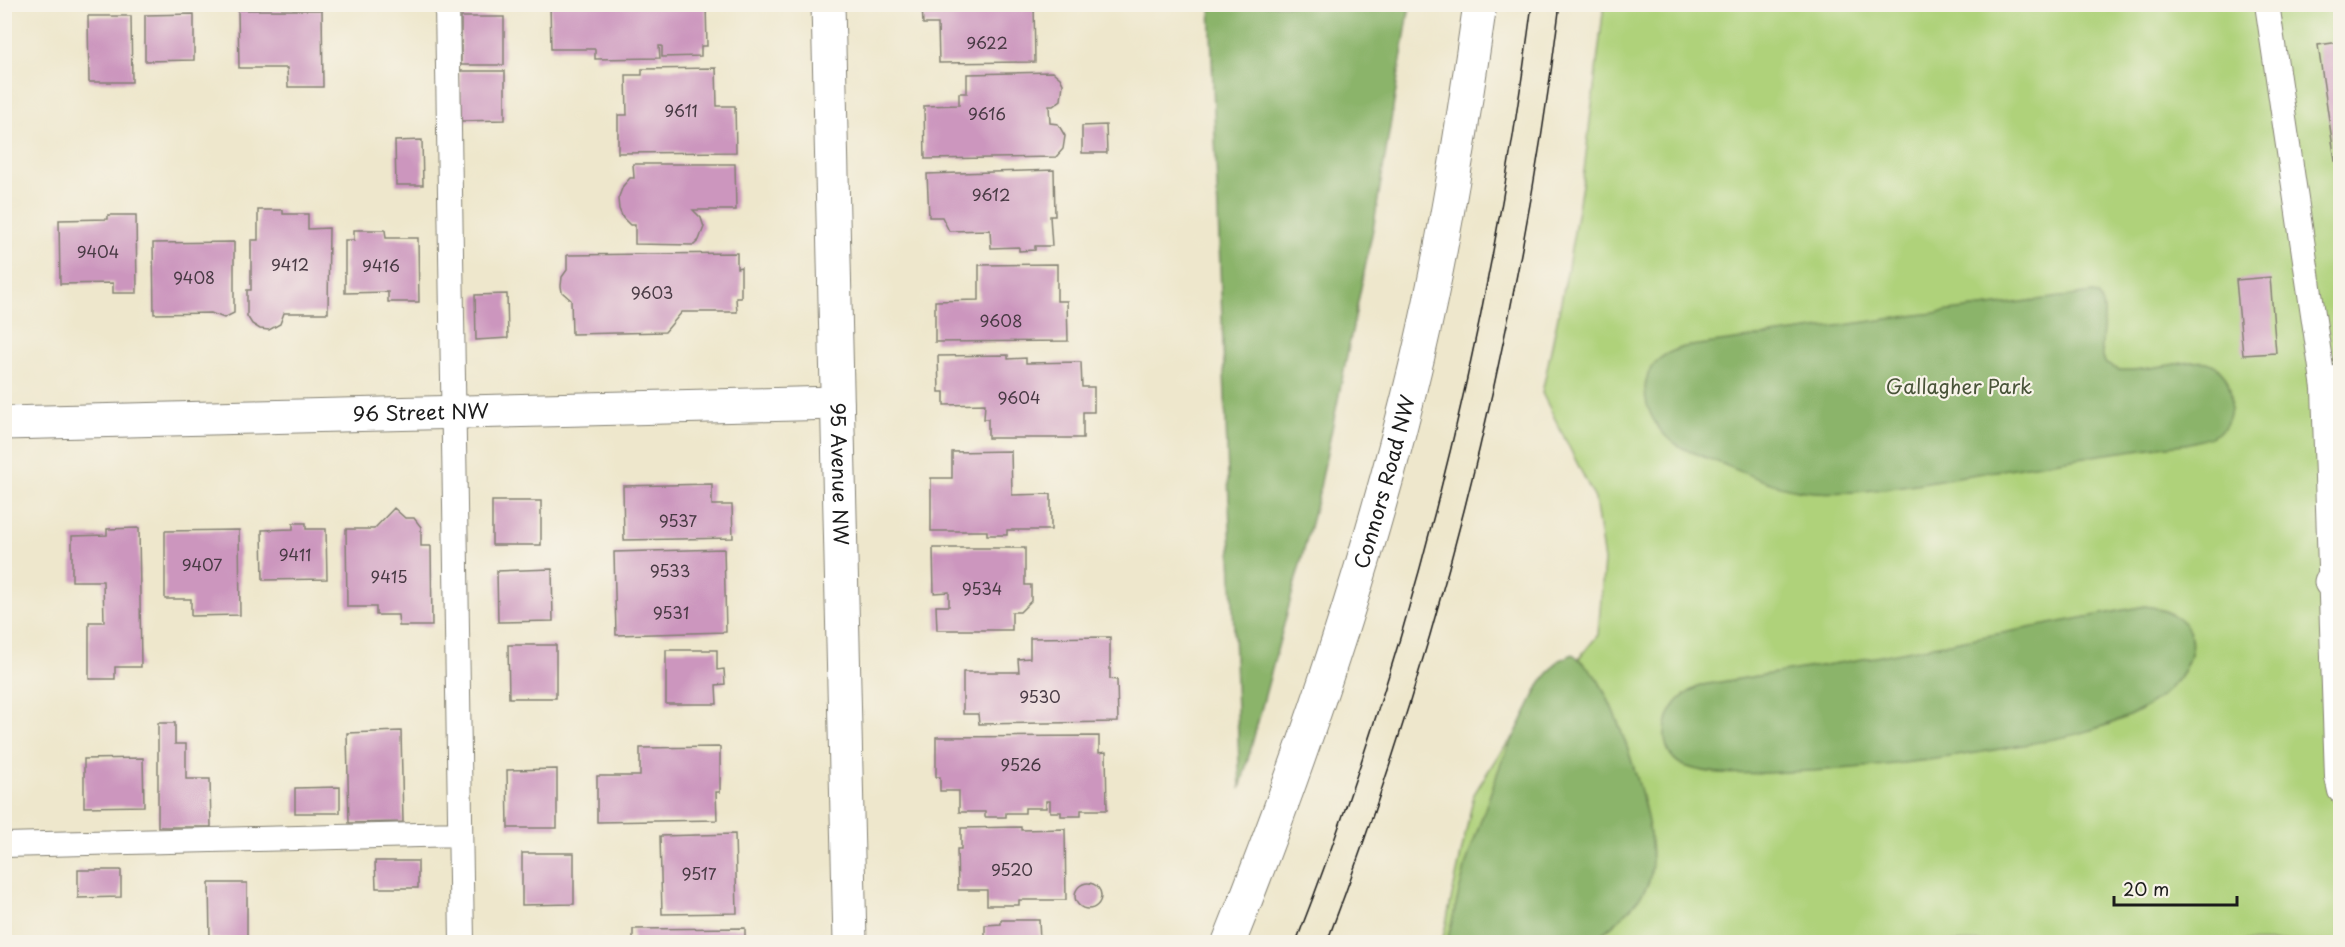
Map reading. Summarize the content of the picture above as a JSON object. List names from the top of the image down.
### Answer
{
  "streets": {
    "street": ["96 Street NW", "95 Avenue NW", "Connors Road NW"]
  },
  "crossings": [
    ["96 Street NW", "95 Avenue NW"]
  ],
  "parks": ["Gallagher Park"],
  "house_numbers": [
    "9622",
    "9611",
    "9616",
    "9612",
    "9404",
    "9412",
    "9416",
    "9408",
    "9603",
    "9608",
    "9604",
    "9537",
    "9411",
    "9407",
    "9533",
    "9415",
    "9534",
    "9531",
    "9530",
    "9526",
    "9520",
    "9517"
  ],
  "scale_bar": "20 m"
}
